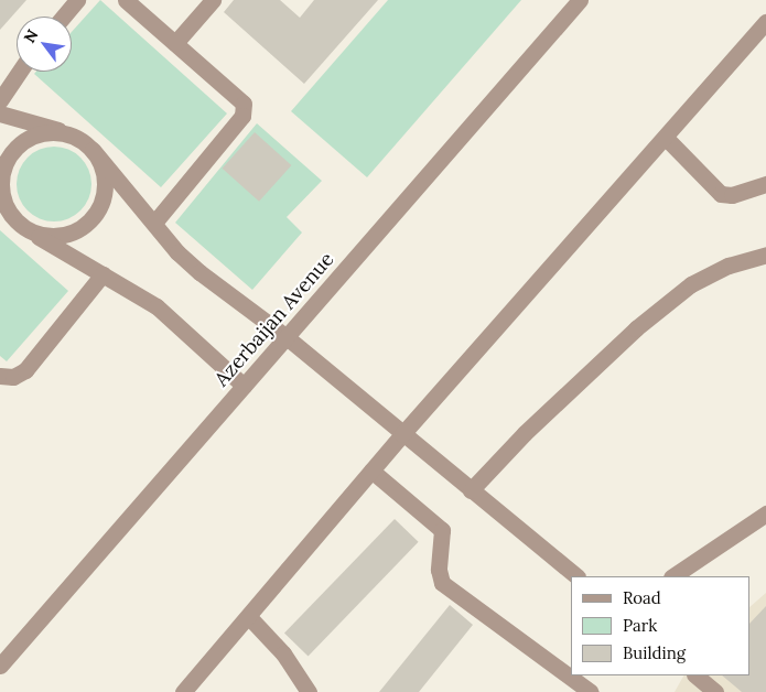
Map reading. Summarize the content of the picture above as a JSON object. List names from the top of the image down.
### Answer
{
  "streets": {
    "street": ["Azerbaijan Avenue"]
  },
  "legend": ["Road", "Park", "Building"],
  "north": "top left"
}
